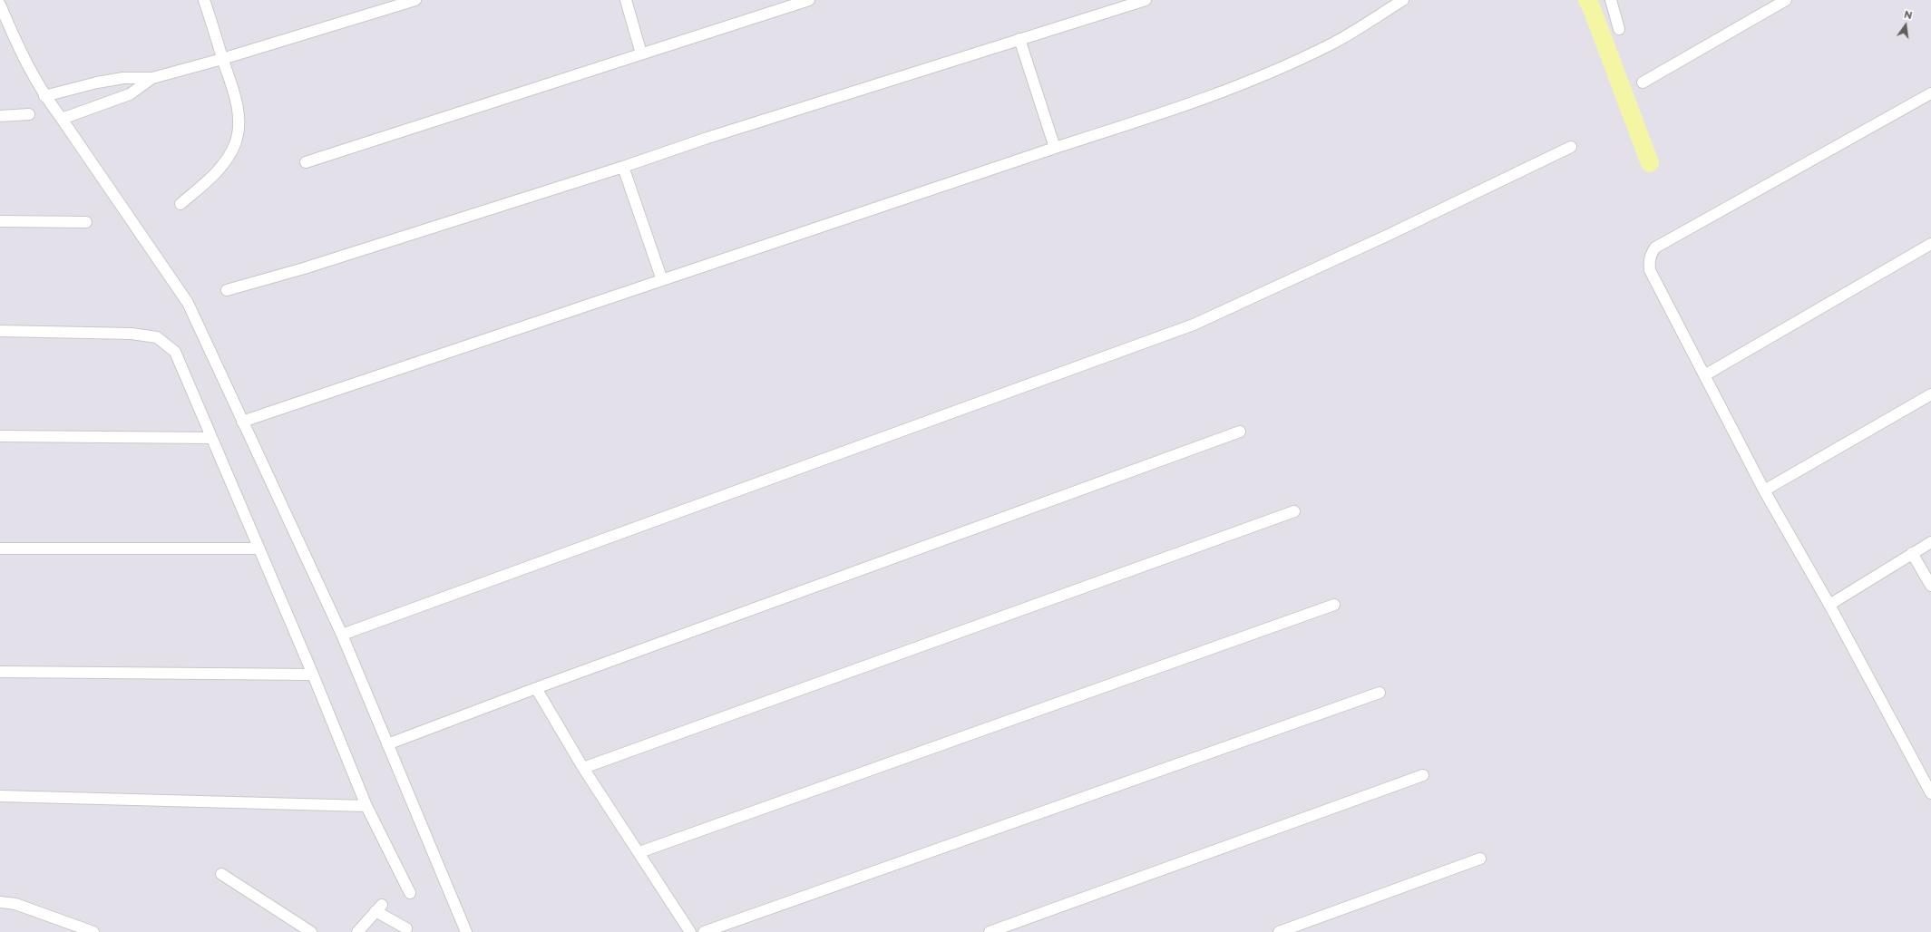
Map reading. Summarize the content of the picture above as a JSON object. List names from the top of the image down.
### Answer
{
  "north": "top"
}
